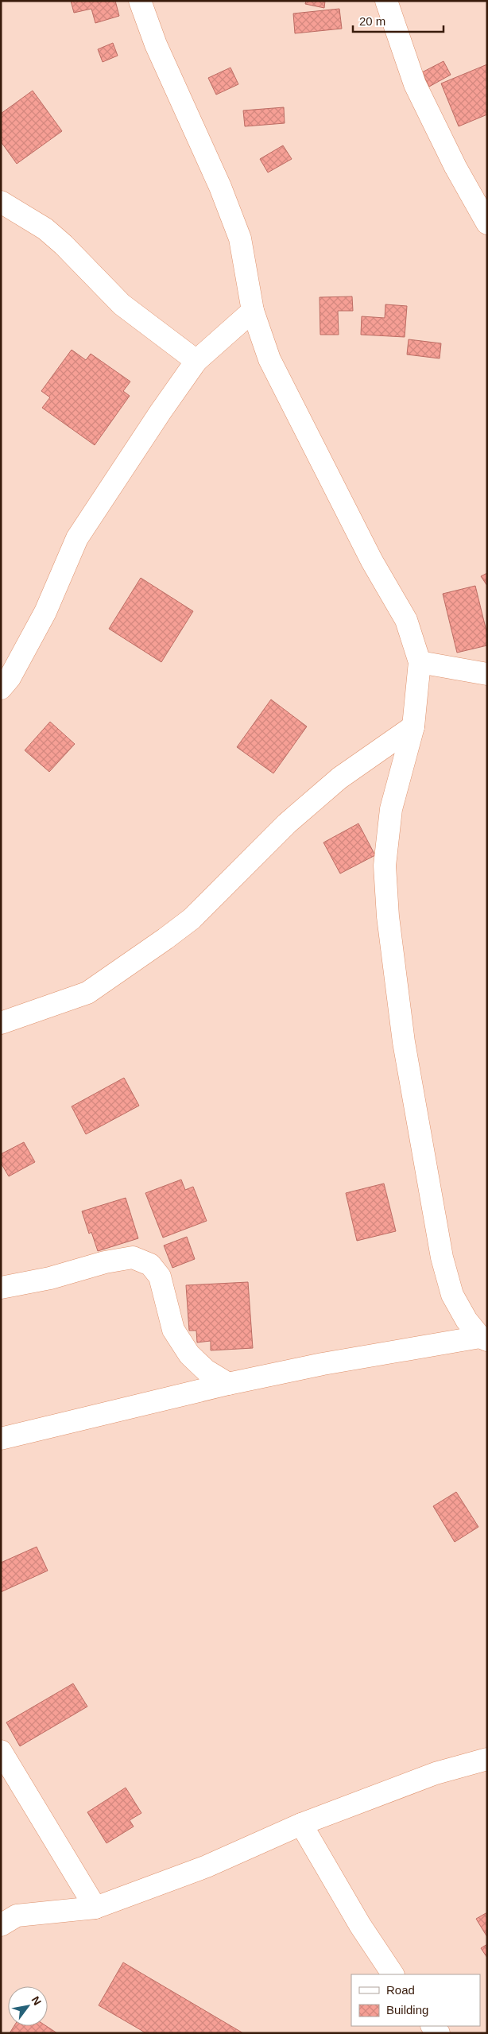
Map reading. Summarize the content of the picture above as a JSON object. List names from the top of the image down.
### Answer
{
  "legend": ["Road", "Building"],
  "scale_bar": "20 m",
  "north": "top right"
}
